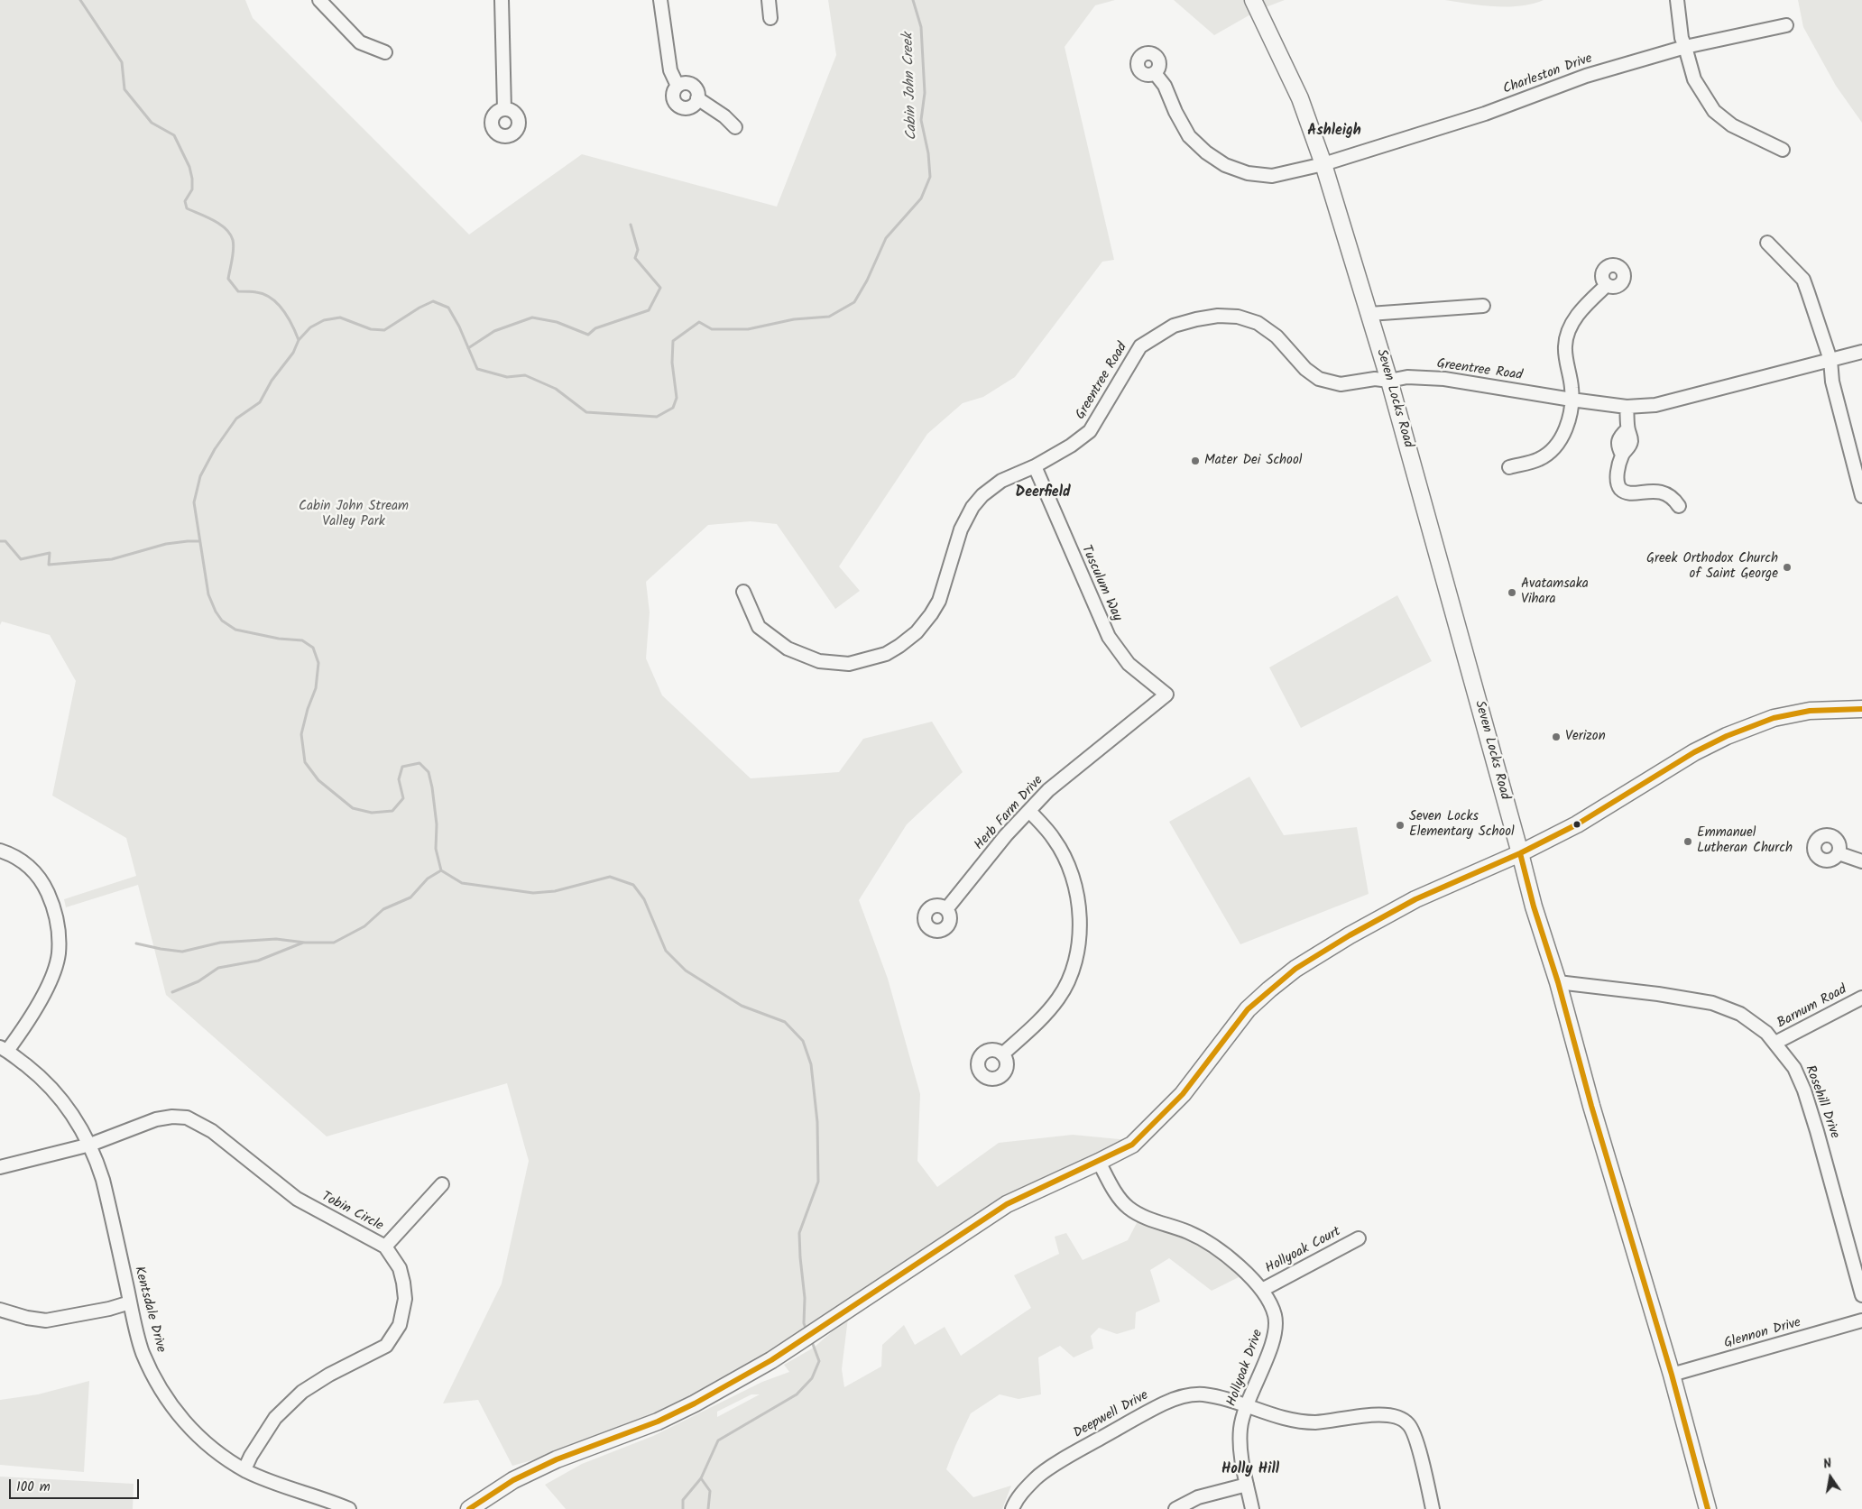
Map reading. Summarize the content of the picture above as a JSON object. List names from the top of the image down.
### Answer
{
  "streets": {
    "main road": ["Seven Locks Road"],
    "street": [
      "Charleston Drive",
      "Greentree Road",
      "Tusculum Way",
      "Herb Farm Drive",
      "Barnum Road",
      "Rosehill Drive",
      "Tobin Circle",
      "Hollyoak Court",
      "Kentsdale Drive",
      "Glennon Drive",
      "Hollyoak Drive",
      "Deepwell Drive"
    ]
  },
  "crossings": [
    ["Charleston Drive", "Seven Locks Road"],
    ["Greentree Road", "Seven Locks Road"],
    ["Greentree Road", "Tusculum Way"],
    ["Seven Locks Road", "Rosehill Drive"],
    ["Seven Locks Road", "Glennon Drive"],
    ["Tusculum Way", "Herb Farm Drive"],
    ["Barnum Road", "Rosehill Drive"],
    ["Tobin Circle", "Kentsdale Drive"],
    ["Hollyoak Court", "Hollyoak Drive"],
    ["Hollyoak Drive", "Deepwell Drive"]
  ],
  "districts": ["Ashleigh", "Deerfield", "Holly Hill"],
  "water": ["Cabin John Creek"],
  "parks": ["Cabin John Stream Valley Park"],
  "places": [
    "Mater Dei School",
    "Greek Orthodox Church of Saint George",
    "Avatamsaka Vihara",
    "Verizon",
    "Seven Locks Elementary School",
    "Emmanuel Lutheran Church"
  ],
  "scale_bar": "100 m",
  "north": "top"
}
